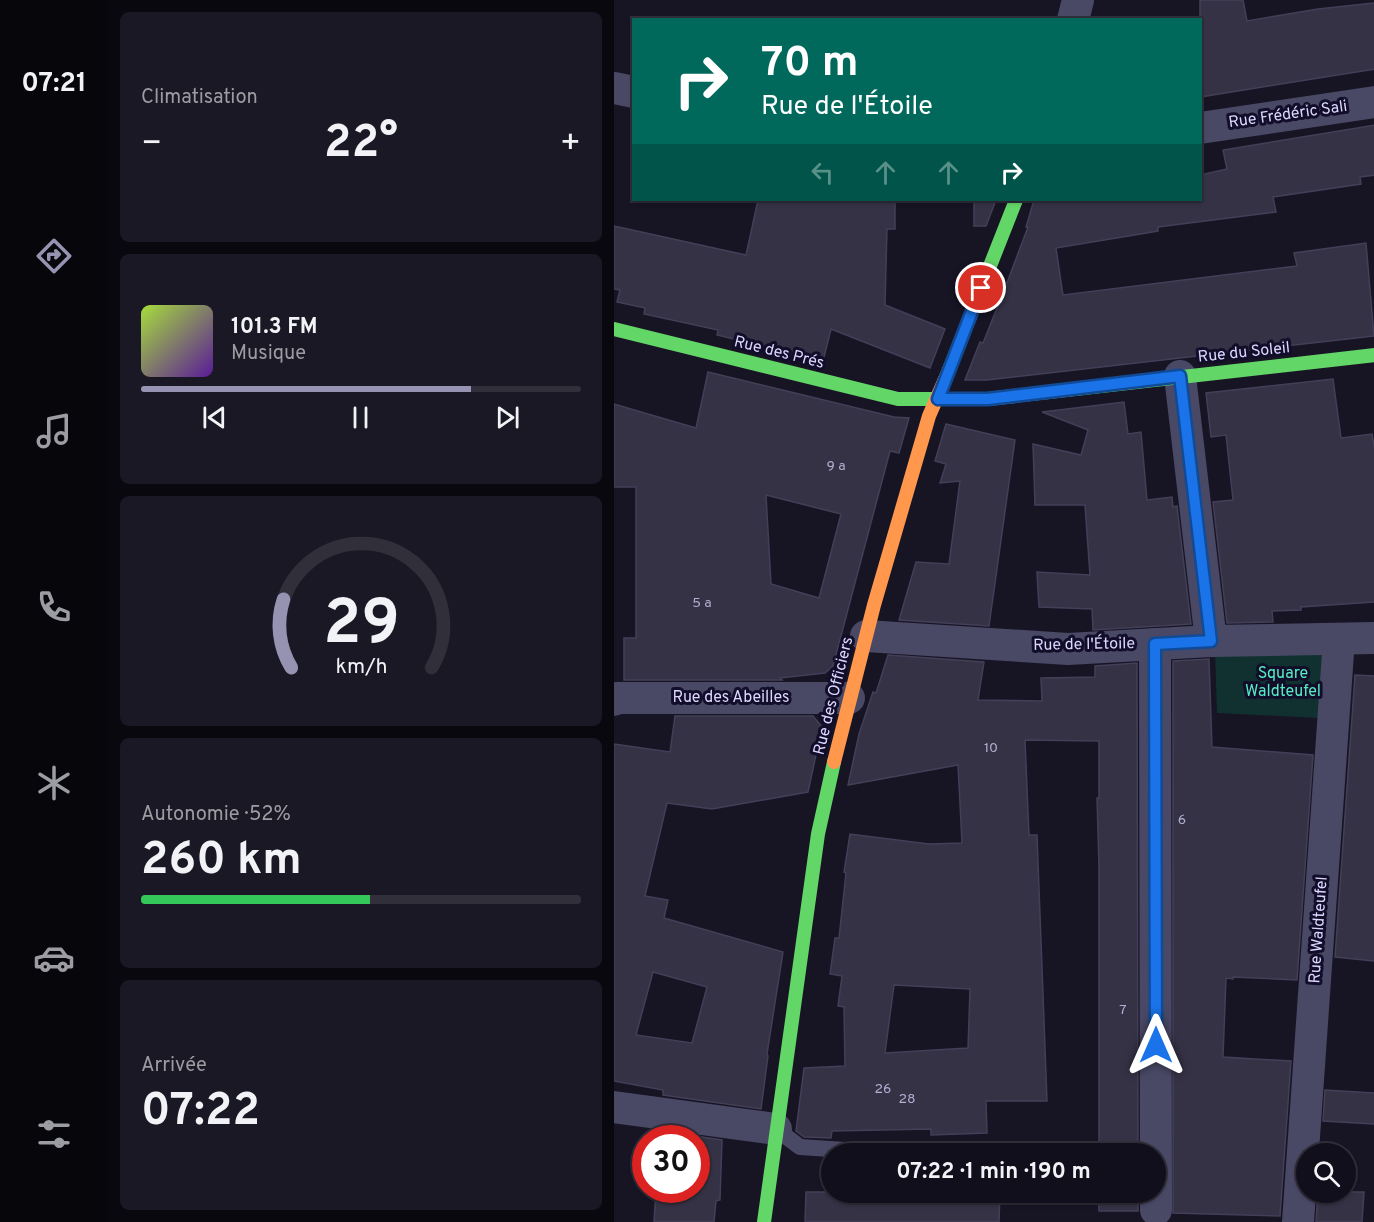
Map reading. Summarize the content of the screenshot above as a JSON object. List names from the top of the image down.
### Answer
{
  "streets": {
    "street": [
      "Rue Frédéric Sali",
      "Rue des Prés",
      "Rue du Soleil",
      "Rue de l'Étoile",
      "Rue des Officiers",
      "Rue des Abeilles",
      "Rue Waldteufel"
    ]
  },
  "crossings": [
    ["Rue des Prés", "Rue du Soleil"],
    ["Rue des Prés", "Rue des Officiers"],
    ["Rue du Soleil", "Rue des Officiers"],
    ["Rue de l'Étoile", "Rue des Officiers"],
    ["Rue de l'Étoile", "Rue Waldteufel"],
    ["Rue des Officiers", "Rue des Abeilles"]
  ],
  "parks": ["Square Waldteufel"],
  "house_numbers": [
    "9 a",
    "5 a",
    "10",
    "6",
    "7",
    "26",
    "28"
  ],
  "page": {
    "tabs": "07:21",
    "tile": [
      "Climatisation",
      ["Autonomie · 52%", "260 km"],
      ["Arrivée", "07:22"]
    ],
    "turn": ["70 m", "Rue de l'Étoile"],
    "heat": ["−", "22°", "+"],
    "song": ["101.3 FM", "Musique"],
    "limit": "30",
    "trip": "07:22 · 1 min · 190 m",
    "gauge": ["29", "km/h"]
  }
}
